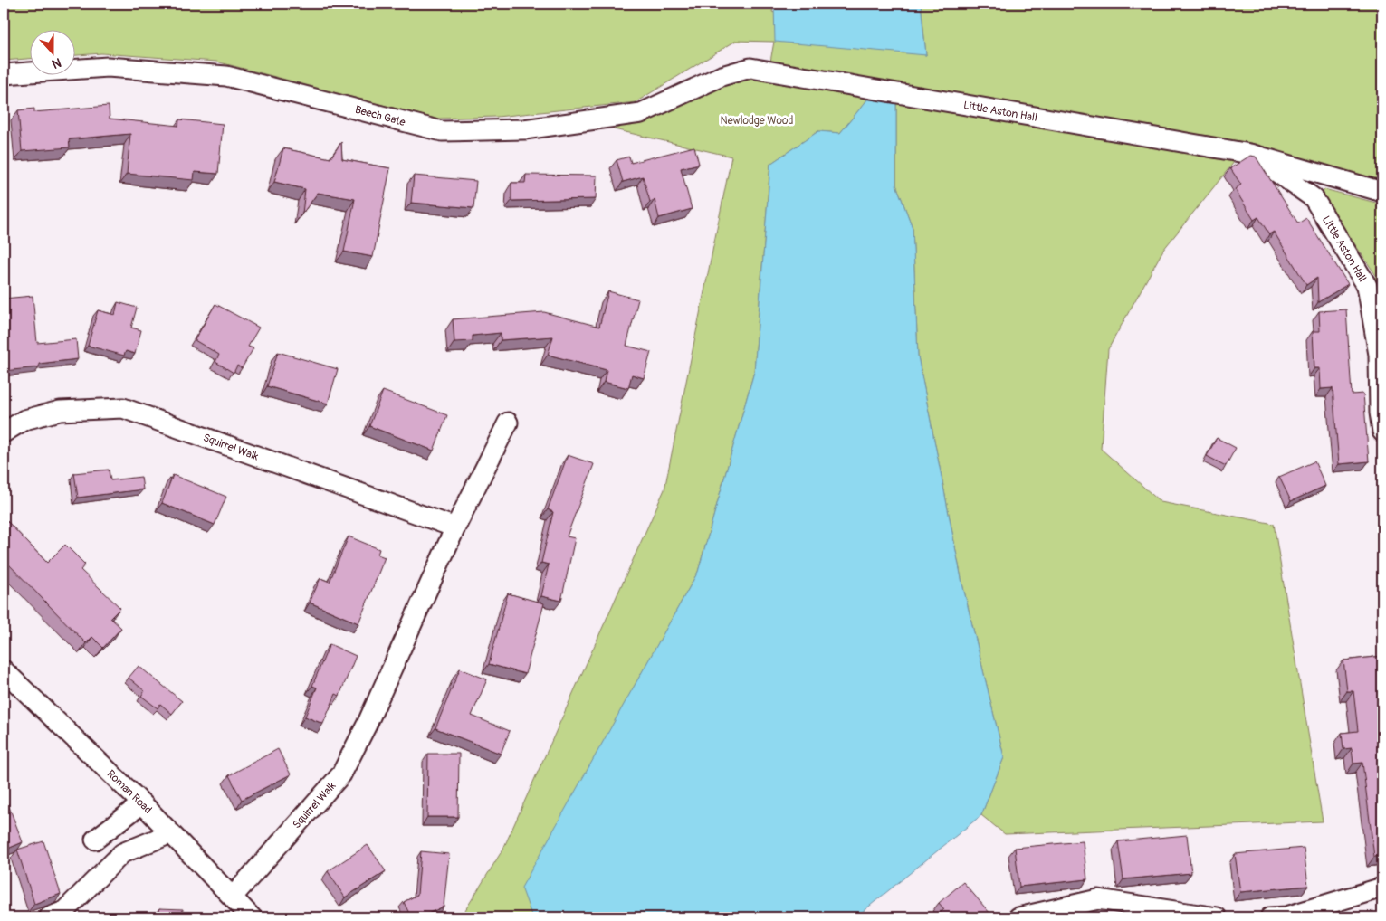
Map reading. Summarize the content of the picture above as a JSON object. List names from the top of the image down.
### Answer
{
  "streets": {
    "street": [
      "Little Aston Hall",
      "Beech Gate",
      "Squirrel Walk",
      "Roman Road"
    ]
  },
  "crossings": [
    ["Little Aston Hall", "Beech Gate"],
    ["Squirrel Walk", "Roman Road"]
  ],
  "parks": ["Newlodge Wood"],
  "north": "bottom"
}
